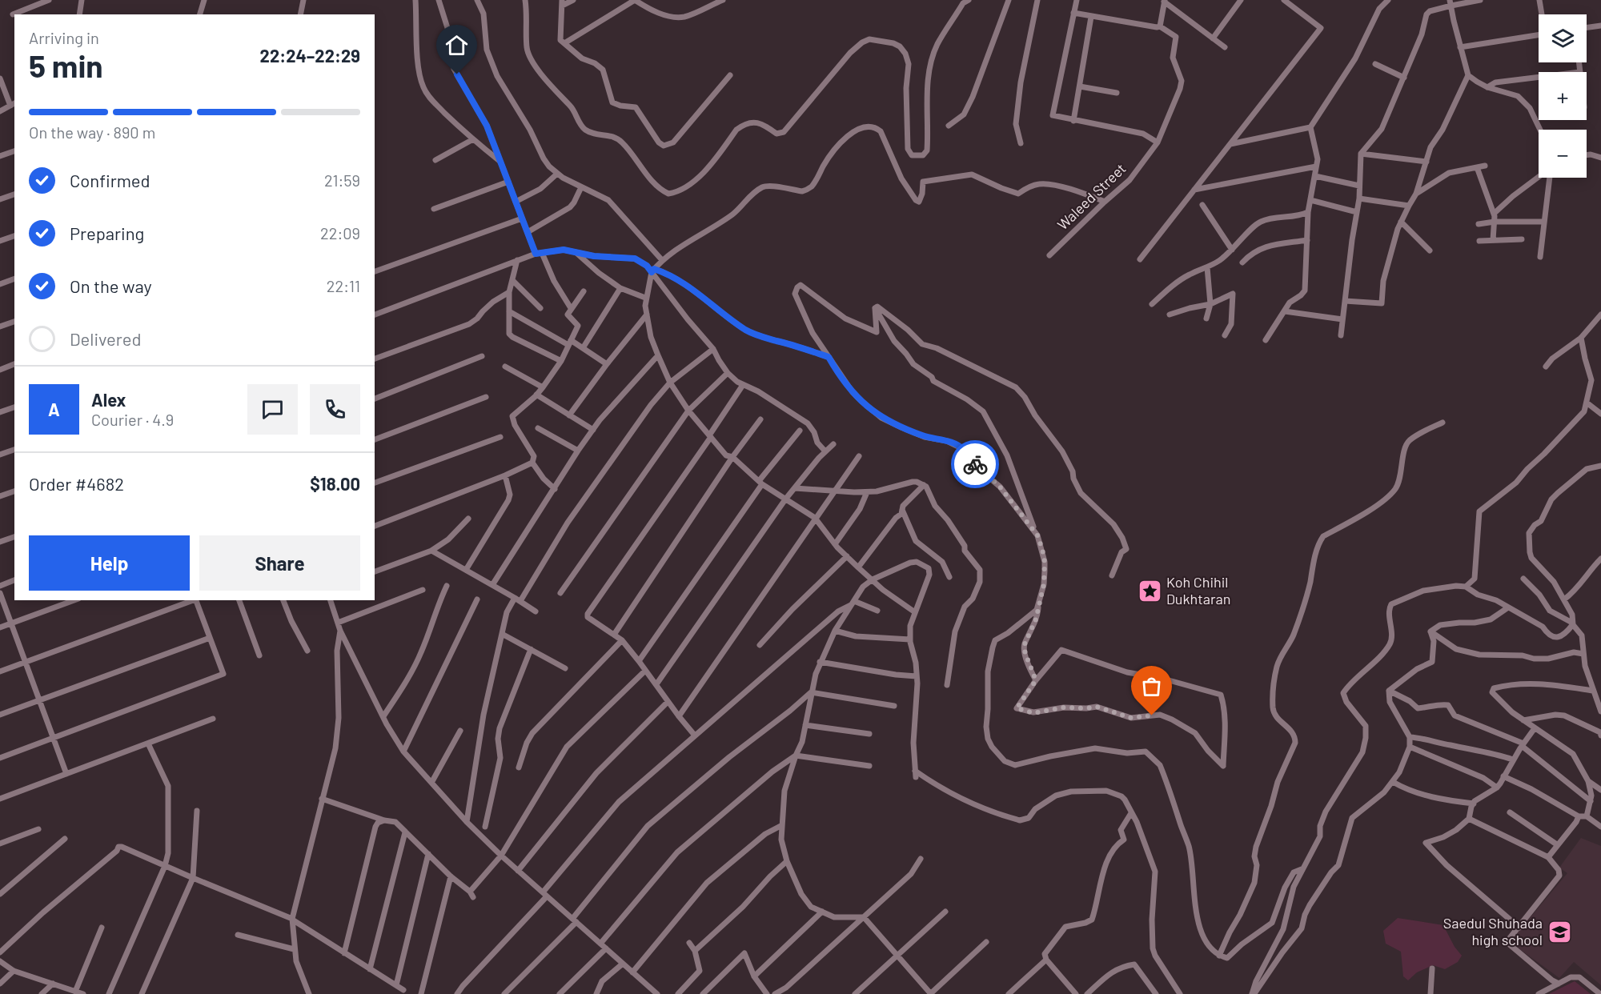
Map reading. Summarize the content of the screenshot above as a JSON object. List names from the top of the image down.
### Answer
{
  "streets": {
    "street": ["Waleed Street"]
  },
  "places": {
    "place": ["Koh Chihil Dukhtaran"],
    "school or university": ["Saedul Shuhada high school"]
  },
  "page": {
    "map_buttons": ["+", "−"],
    "heading": ["5 min", "Arriving in", "22:24–22:29"],
    "panel": [
      "Alex",
      "Courier · 4.9",
      "Order #4682",
      "$18.00"
    ],
    "bar": "On the way · 890 m",
    "list": [
      ["Confirmed", "21:59"],
      ["Preparing", "22:09"],
      ["On the way", "22:11"],
      "Delivered"
    ],
    "round": "A",
    "buttons": ["Help", "Share"]
  }
}
